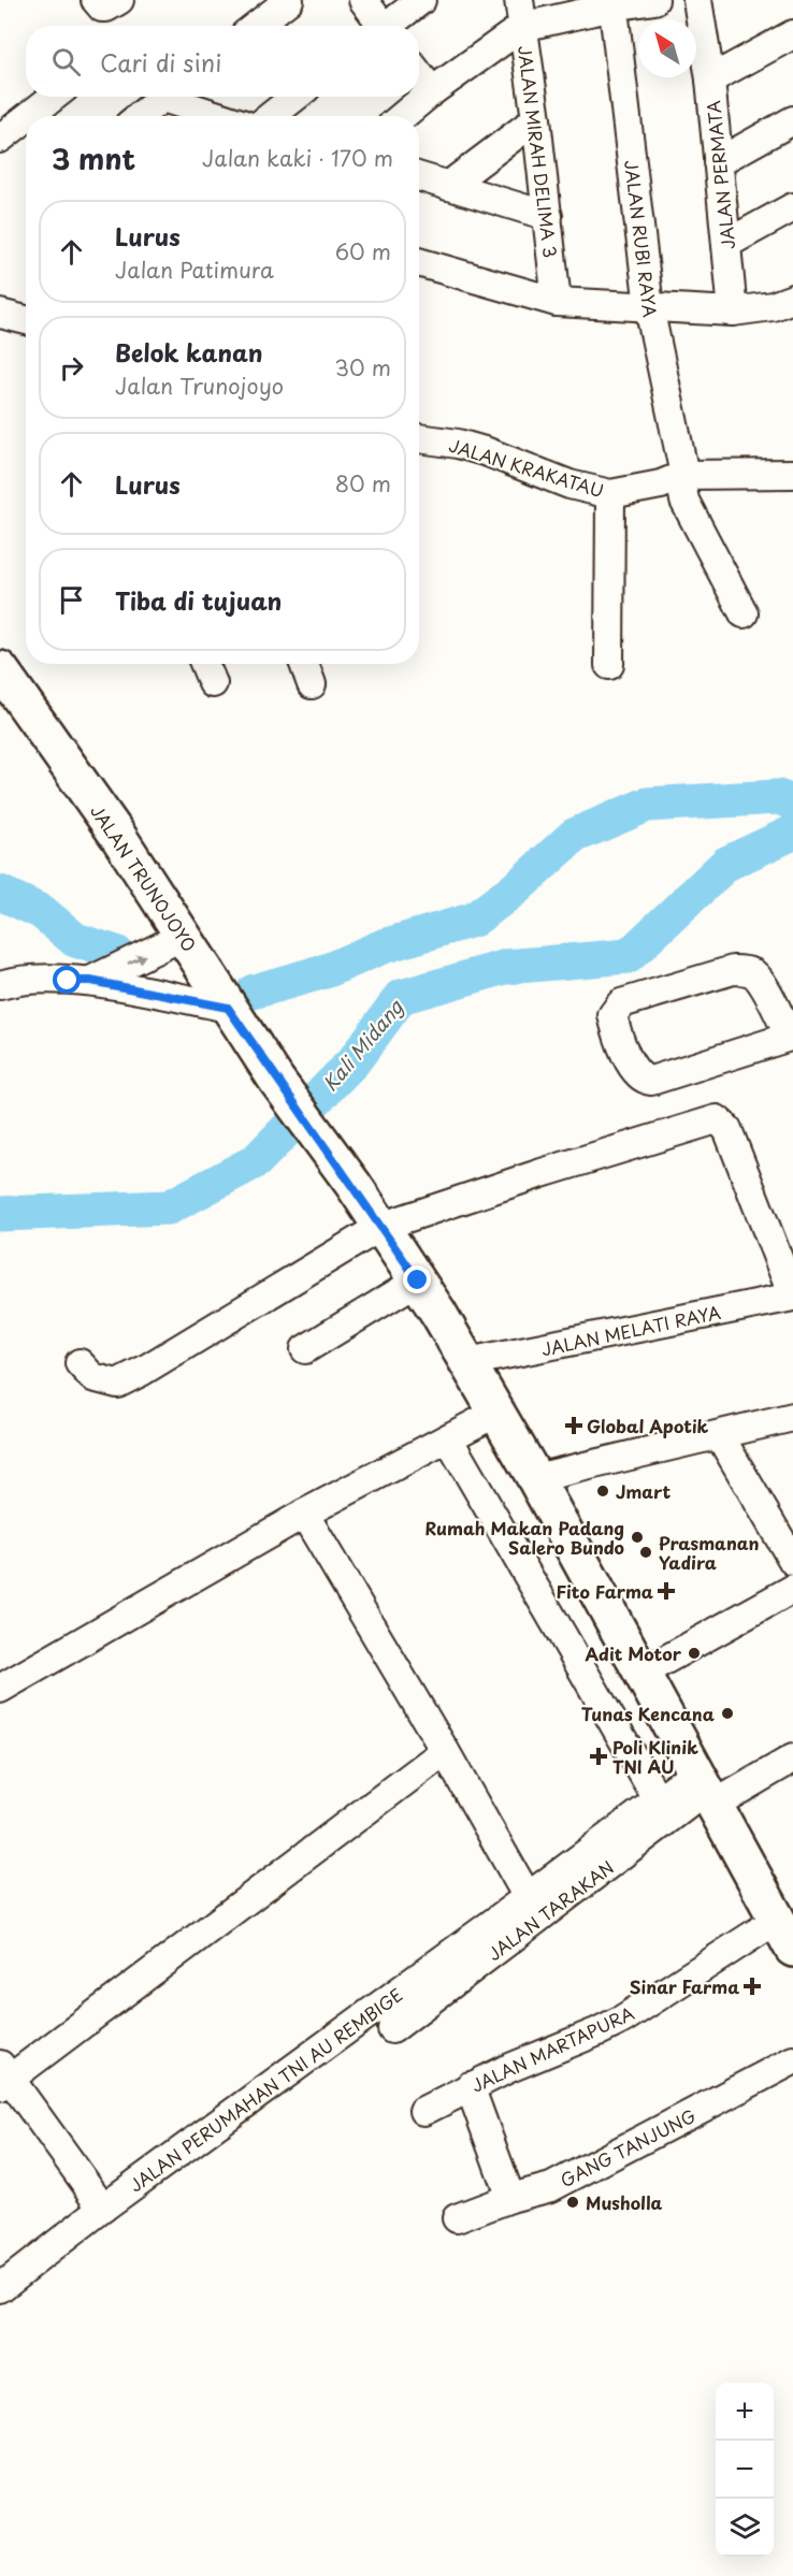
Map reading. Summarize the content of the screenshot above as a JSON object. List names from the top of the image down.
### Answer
{
  "streets": {
    "main road": ["JALAN TRUNOJOYO"],
    "street": [
      "JALAN MIRAH DELIMA 3",
      "JALAN PERMATA",
      "JALAN RUBI RAYA",
      "JALAN KRAKATAU",
      "JALAN MELATI RAYA",
      "JALAN TARAKAN",
      "JALAN MARTAPURA",
      "JALAN PERUMAHAN TNI AU REMBIGE",
      "GANG TANJUNG"
    ]
  },
  "crossings": [
    ["JALAN RUBI RAYA", "JALAN KRAKATAU"],
    ["JALAN TRUNOJOYO", "JALAN MELATI RAYA"],
    ["JALAN TRUNOJOYO", "JALAN TARAKAN"],
    ["JALAN TRUNOJOYO", "JALAN MARTAPURA"],
    ["JALAN TRUNOJOYO", "JALAN PERUMAHAN TNI AU REMBIGE"],
    ["JALAN TARAKAN", "JALAN PERUMAHAN TNI AU REMBIGE"]
  ],
  "water": ["Kali Midang"],
  "places": {
    "health": [
      "Global Apotik",
      "Fito Farma",
      "Poli Klinik TNI AU",
      "Sinar Farma"
    ],
    "other": [
      "Jmart",
      "Rumah Makan Padang Salero Bundo",
      "Prasmanan Yadira",
      "Adit Motor",
      "Tunas Kencana",
      "Musholla"
    ]
  },
  "north": "top left",
  "page": {
    "search": "Cari di sini",
    "heading": ["3 mnt", "Jalan kaki · 170 m"],
    "list": [
      ["Lurus", "Jalan Patimura", "60 m"],
      ["Belok kanan", "Jalan Trunojoyo", "30 m"],
      ["Lurus", "80 m"],
      "Tiba di tujuan"
    ],
    "map_buttons": ["+", "−"]
  }
}
